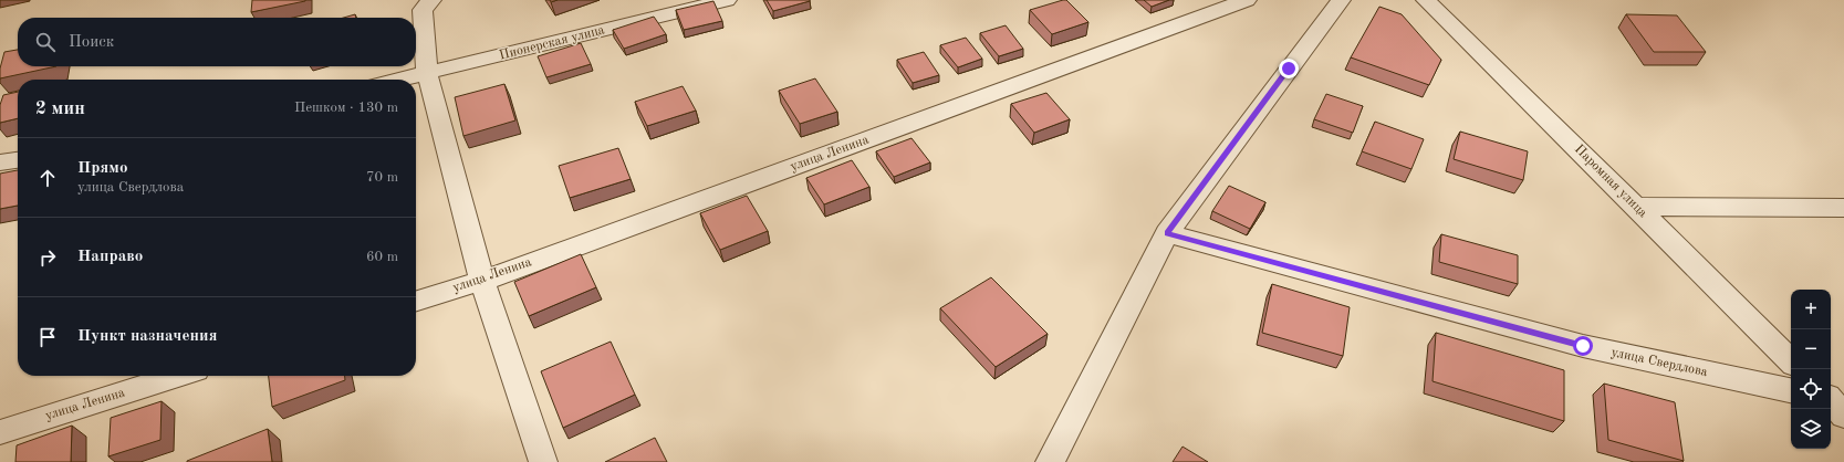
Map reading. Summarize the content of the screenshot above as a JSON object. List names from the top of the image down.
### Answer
{
  "streets": {
    "street": [
      "Пионерская улица",
      "улица Ленина",
      "Паромная улица",
      "улица Свердлова"
    ]
  },
  "page": {
    "search": "Поиск",
    "heading": ["2 мин", "Пешком · 130 m"],
    "list": [
      ["Прямо", "улица Свердлова", "70 m"],
      ["Направо", "60 m"],
      "Пункт назначения"
    ],
    "map_buttons": ["+", "−"]
  }
}
